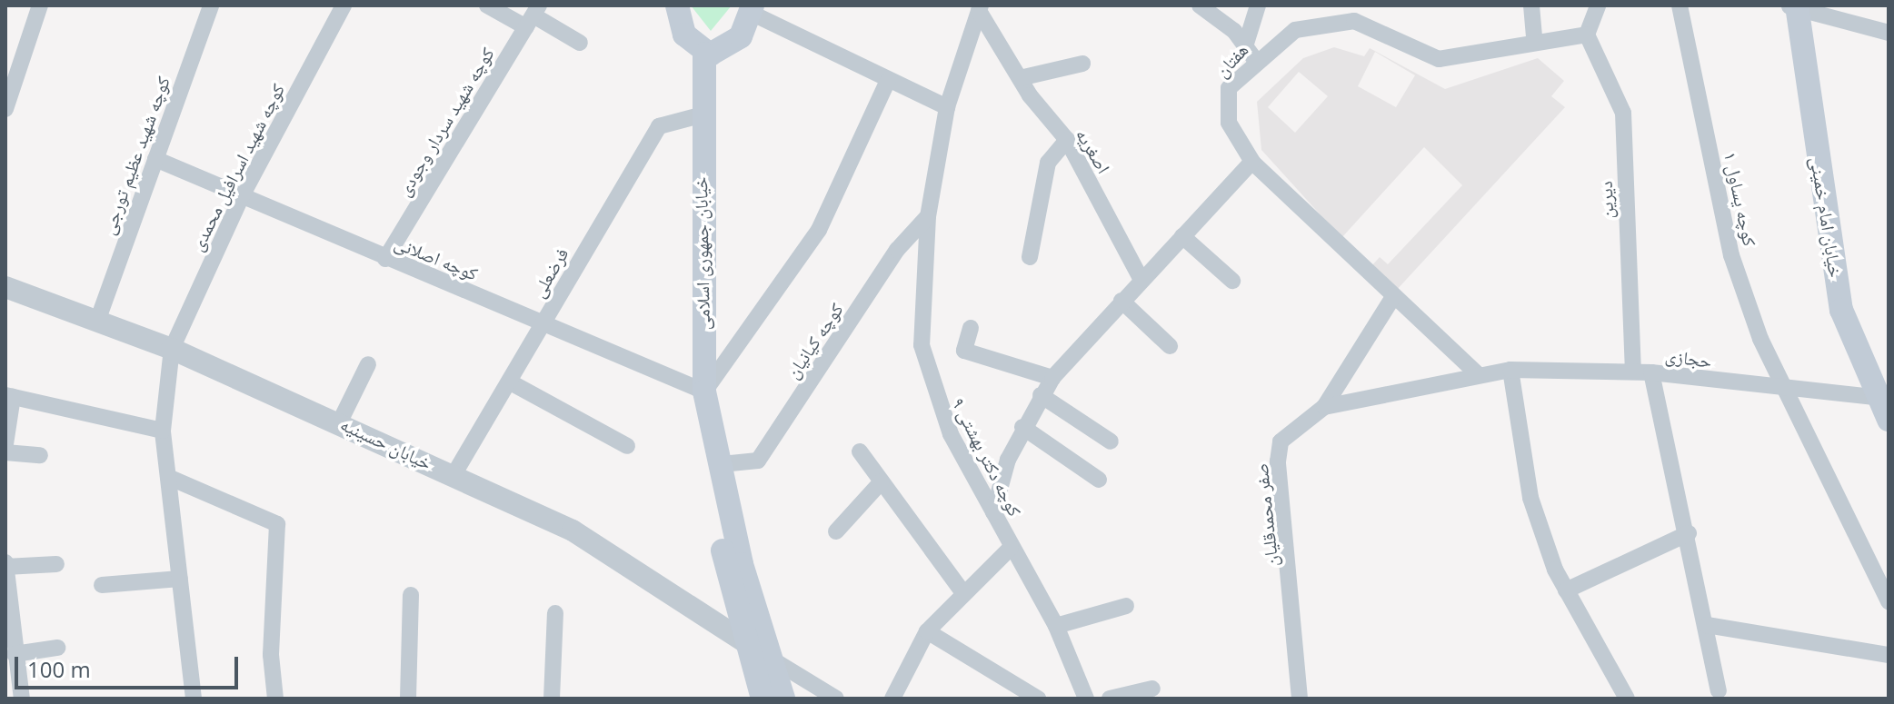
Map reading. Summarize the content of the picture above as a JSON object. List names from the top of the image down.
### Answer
{
  "streets": {
    "main road": ["خیابان امام خمینی", "خیابان جمهوری اسلامی"],
    "street": [
      "هفتان",
      "کوچه شهید سردار وجودی",
      "اصغریه",
      "کوچه شهید عظیم تورجی",
      "کوچه شهید اسرافیل محمدی",
      "کوچه یساول ۱",
      "دیرین",
      "کوچه اصلانی",
      "فرضعلی",
      "کوچه کیانیان",
      "حجازی",
      "خیابان حسینیه",
      "کوچه دکتر بهشتی ۹",
      "صفر محمدقلیان"
    ]
  },
  "crossings": [
    ["هفتان", "دیرین"],
    ["هفتان", "صفر محمدقلیان"],
    ["کوچه شهید سردار وجودی", "کوچه اصلانی"],
    ["اصغریه", "کوچه دکتر بهشتی ۹"],
    ["کوچه شهید عظیم تورجی", "کوچه اصلانی"],
    ["کوچه شهید عظیم تورجی", "خیابان حسینیه"],
    ["کوچه شهید اسرافیل محمدی", "کوچه اصلانی"],
    ["کوچه شهید اسرافیل محمدی", "خیابان حسینیه"],
    ["کوچه یساول ۱", "حجازی"],
    ["دیرین", "حجازی"],
    ["خیابان امام خمینی", "حجازی"],
    ["خیابان جمهوری اسلامی", "کوچه اصلانی"],
    ["خیابان جمهوری اسلامی", "فرضعلی"],
    ["خیابان جمهوری اسلامی", "کوچه کیانیان"],
    ["خیابان جمهوری اسلامی", "خیابان حسینیه"],
    ["کوچه اصلانی", "فرضعلی"],
    ["فرضعلی", "خیابان حسینیه"],
    ["کوچه کیانیان", "کوچه دکتر بهشتی ۹"],
    ["حجازی", "صفر محمدقلیان"]
  ],
  "scale_bar": "100 m"
}
